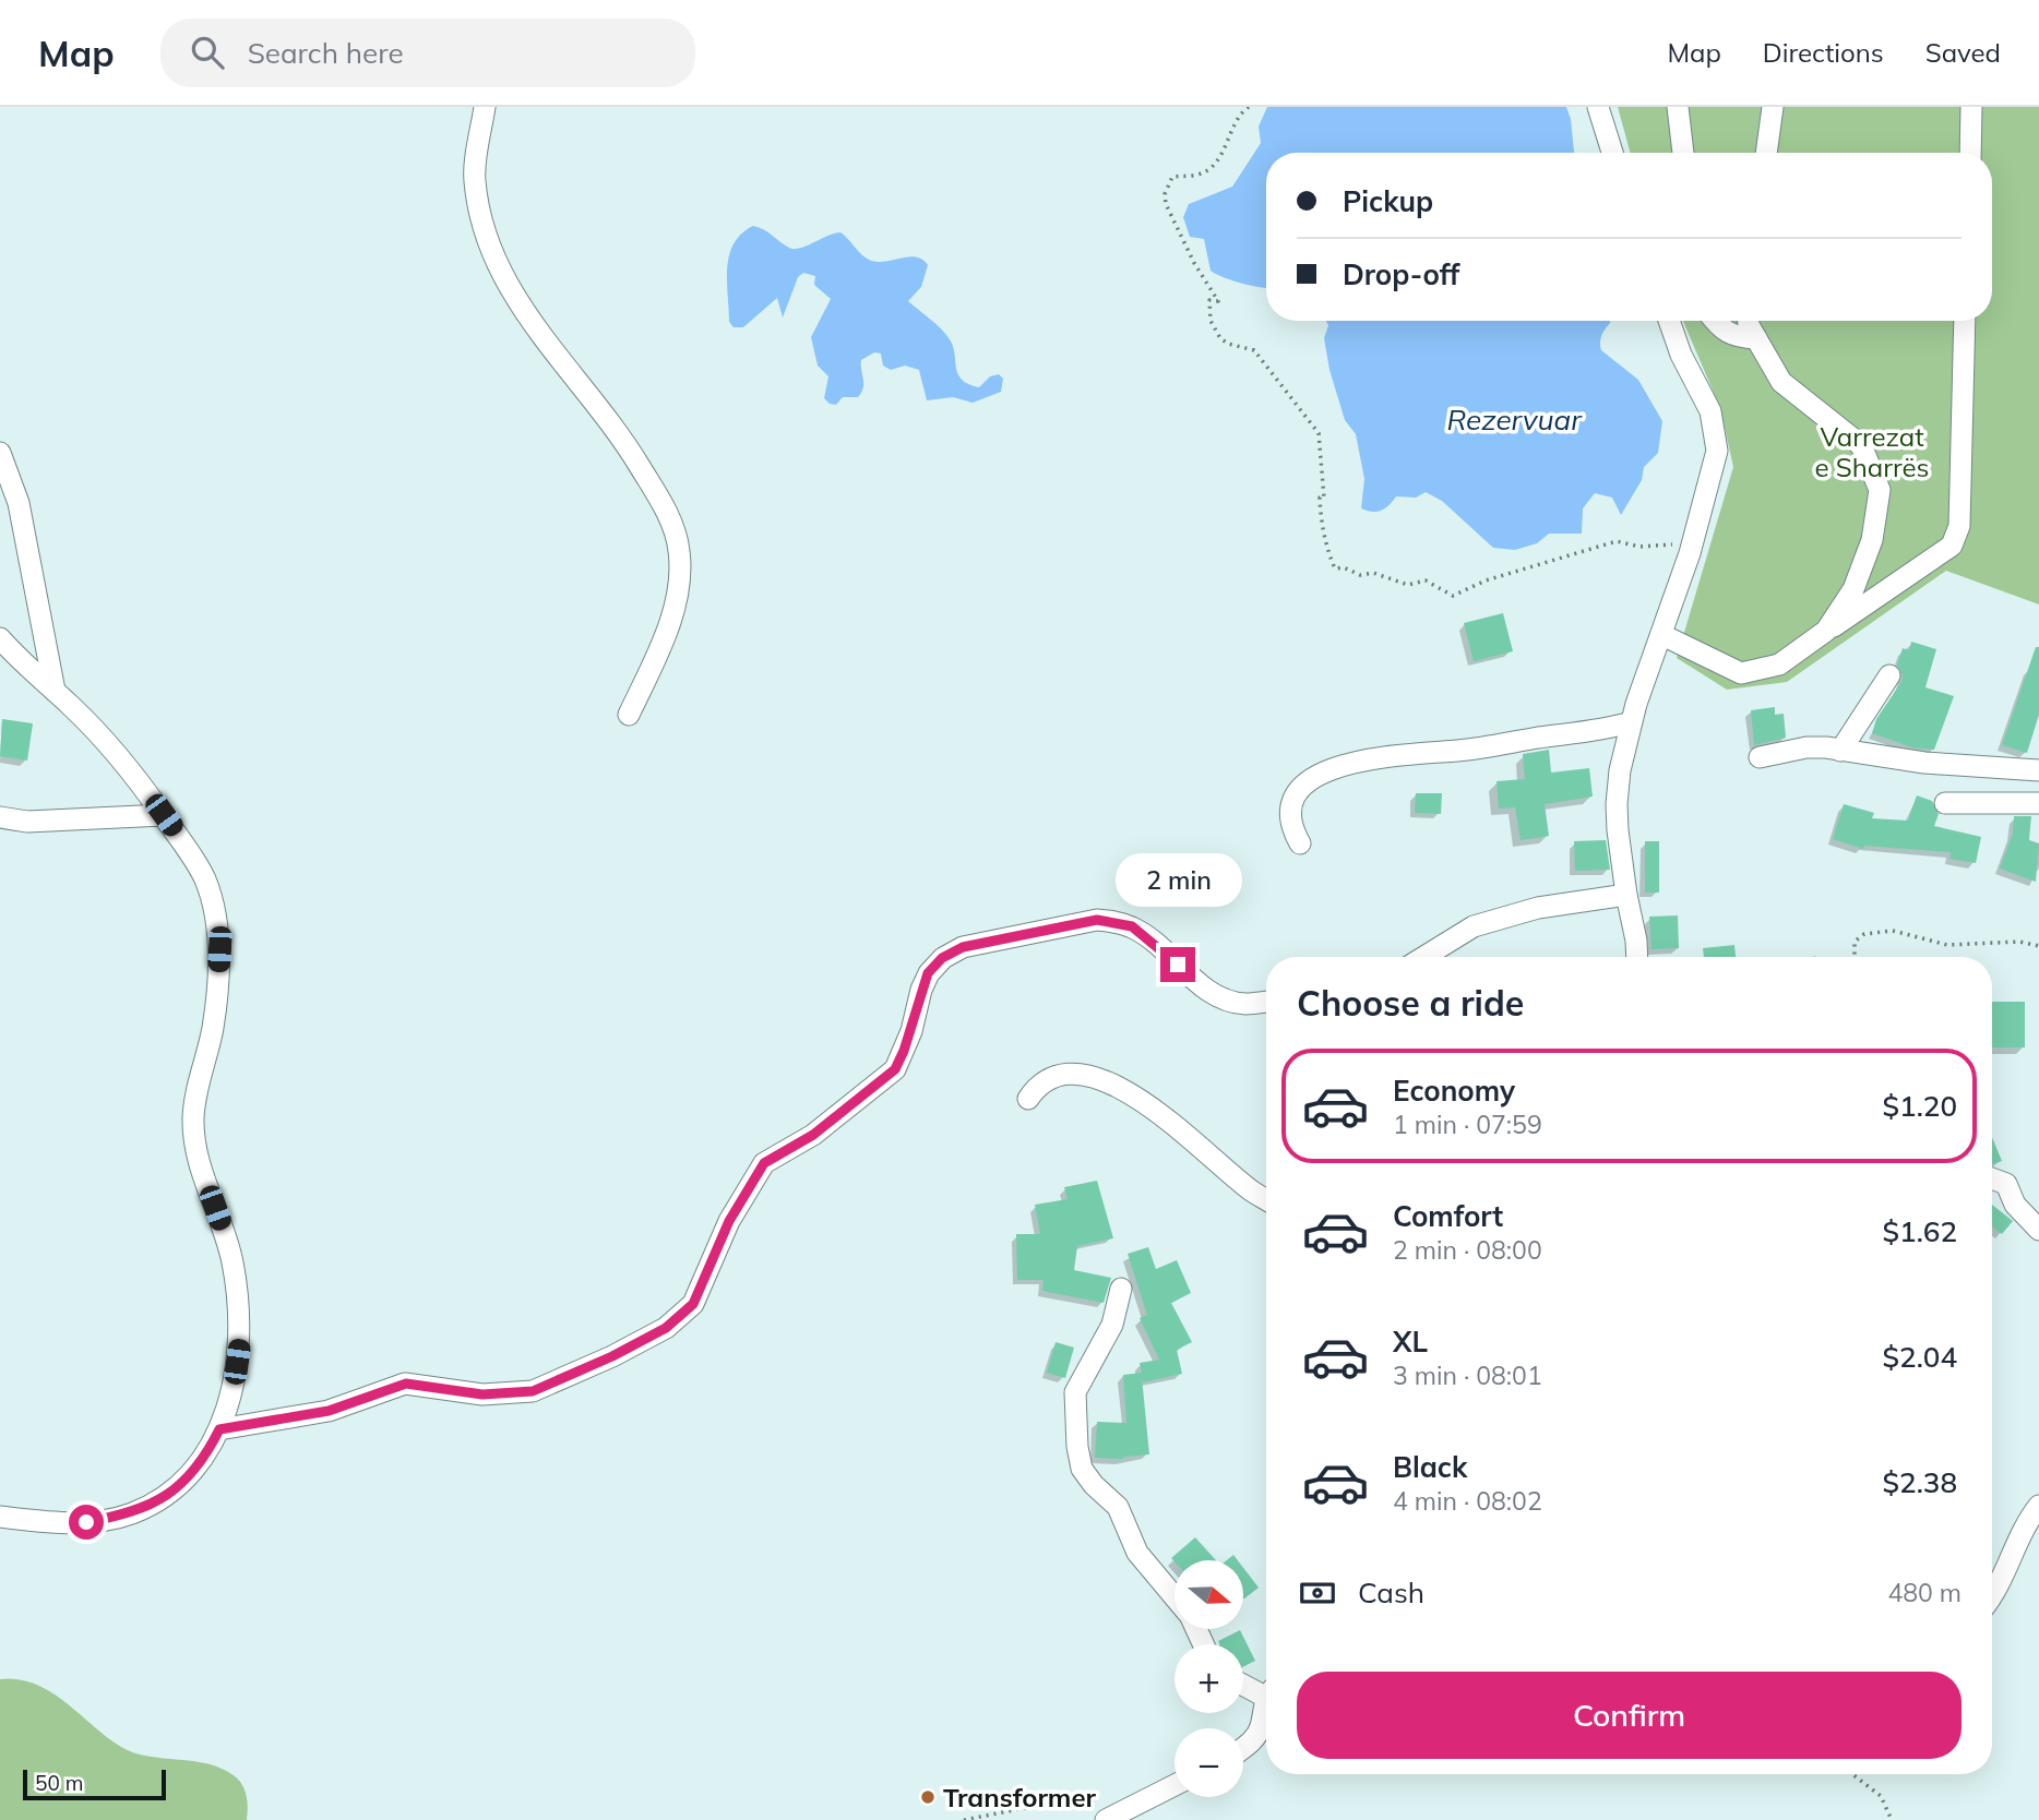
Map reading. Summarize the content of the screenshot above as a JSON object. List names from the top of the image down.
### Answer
{
  "water": ["Rezervuar"],
  "parks": ["Varrezat e Sharrës"],
  "places": ["Transformer"],
  "scale_bar": "50 m",
  "north": "right",
  "page": {
    "header": "Map",
    "search": "Search here",
    "nav": ["Map", "Directions", "Saved"],
    "banner": ["Pickup", "Drop-off"],
    "bubble": "2 min",
    "heading": "Choose a ride",
    "list": [
      {
        "name": "Economy",
        "note": "1 min · 07:59",
        "value": "$1.20"
      },
      {
        "name": "Comfort",
        "note": "2 min · 08:00",
        "value": "$1.62"
      },
      {
        "name": "XL",
        "note": "3 min · 08:01",
        "value": "$2.04"
      },
      {
        "name": "Black",
        "note": "4 min · 08:02",
        "value": "$2.38"
      }
    ],
    "pay": ["Cash", "480 m"],
    "map_buttons": ["+", "−"],
    "buttons": "Confirm",
    "scale": "50 m"
  }
}
